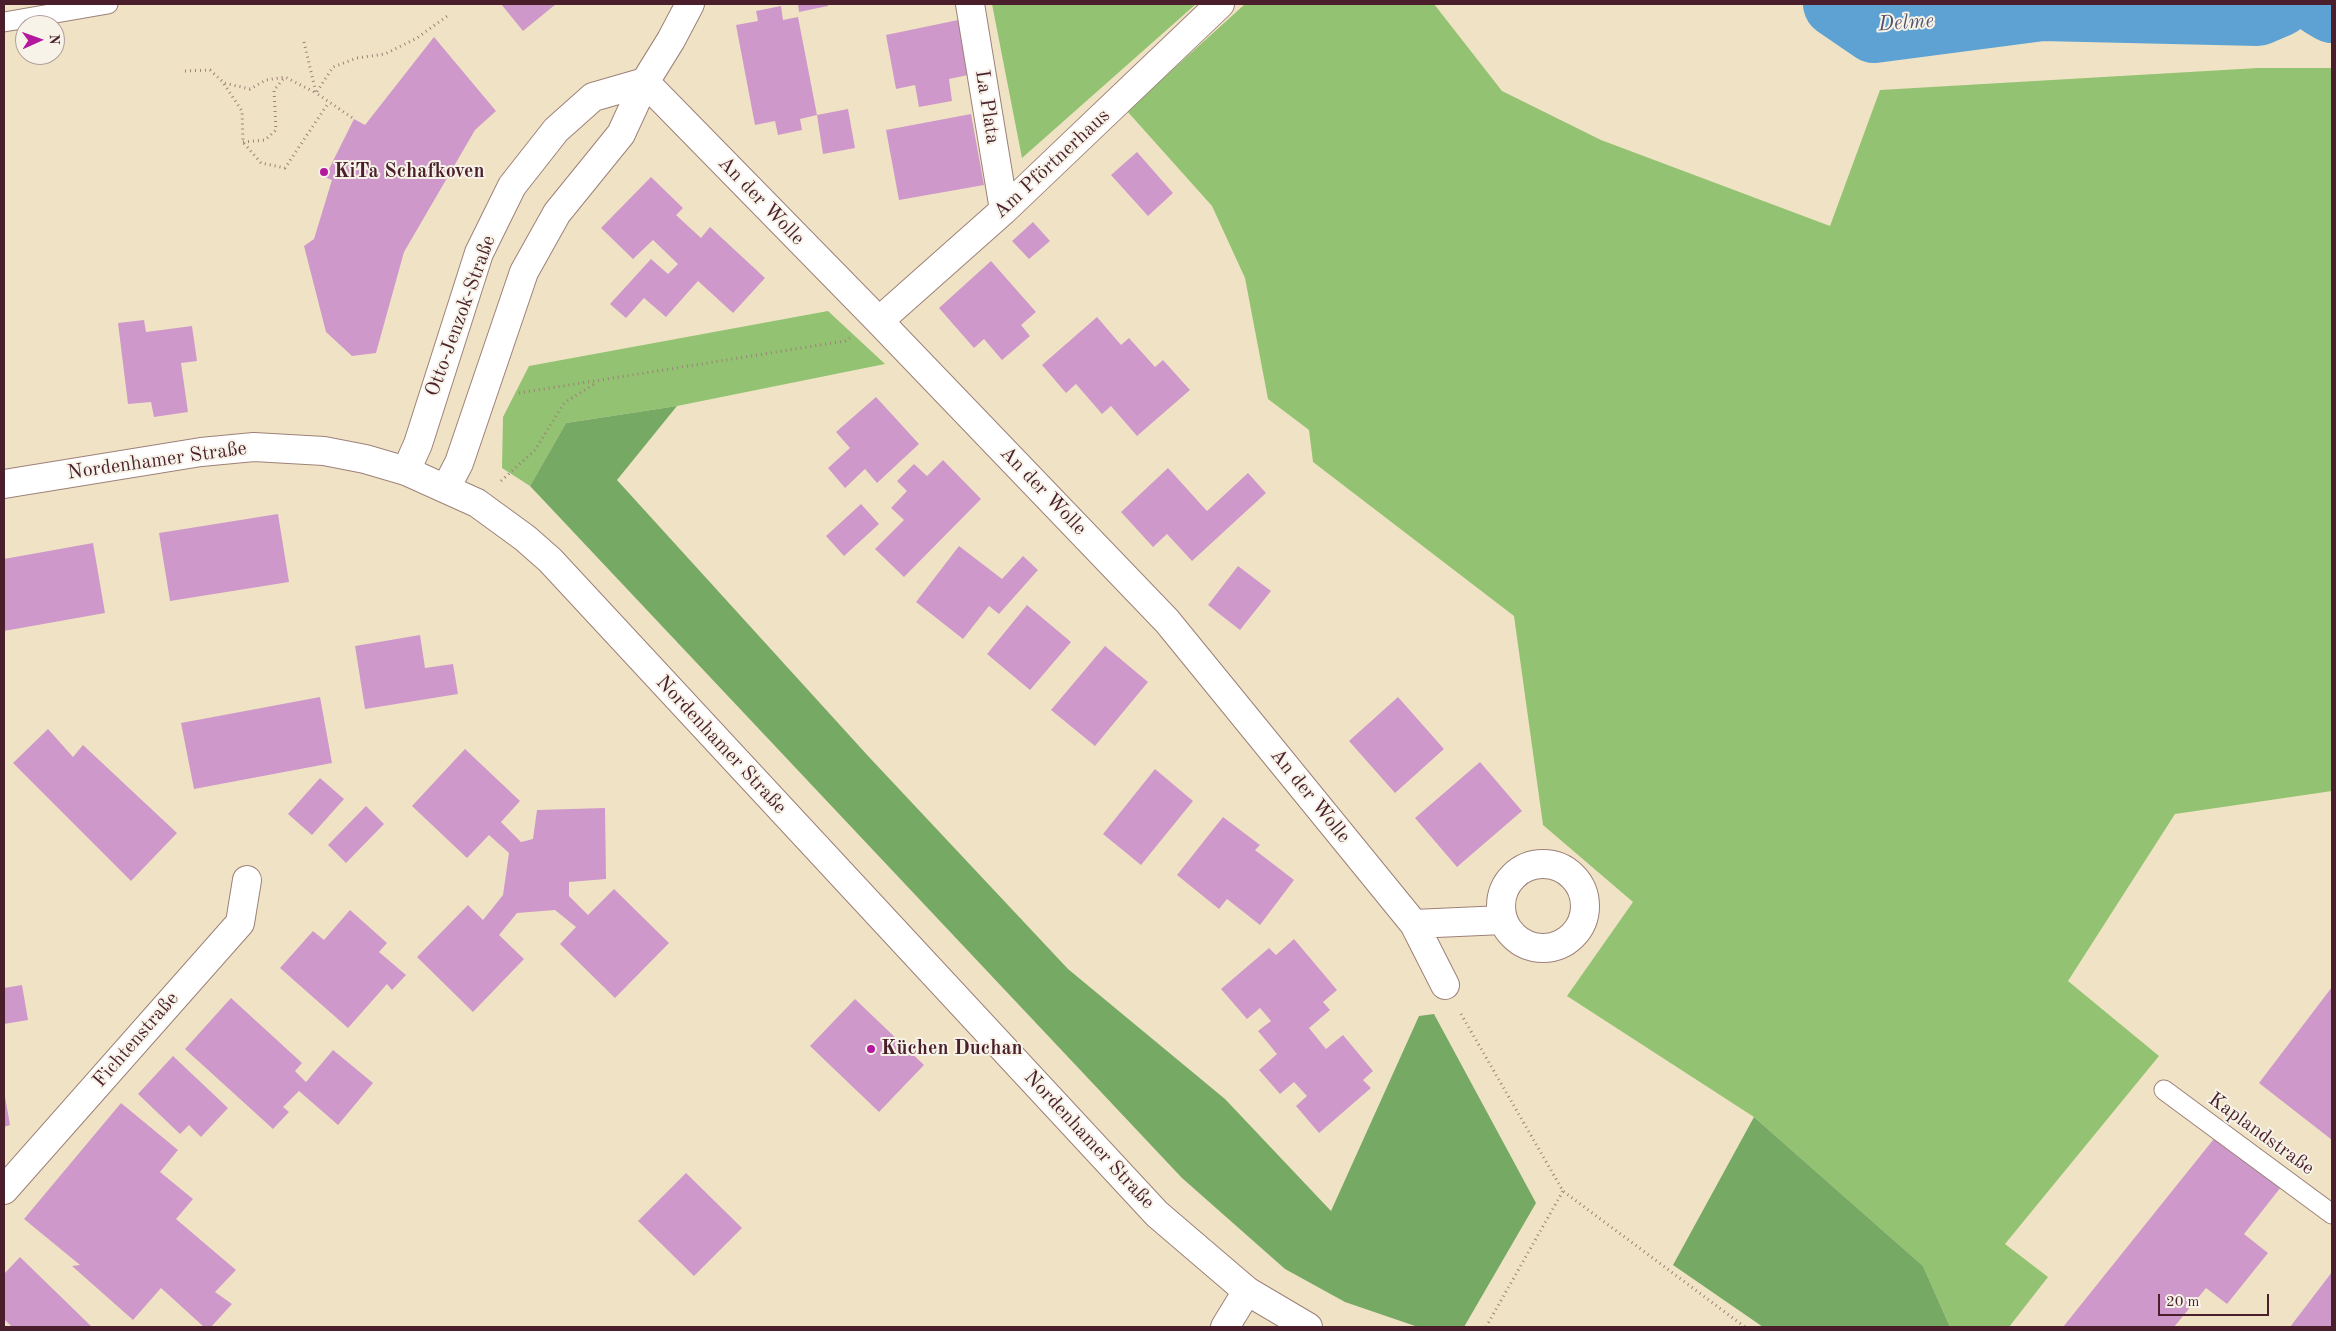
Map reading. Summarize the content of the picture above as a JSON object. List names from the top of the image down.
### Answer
{
  "streets": {
    "street": [
      "La Plata",
      "Am Pförtnerhaus",
      "An der Wolle",
      "Otto-Jenzok-Straße",
      "Nordenhamer Straße",
      "Fichtenstraße"
    ],
    "lane": ["Kaplandstraße"]
  },
  "crossings": [
    ["La Plata", "Am Pförtnerhaus"],
    ["Am Pförtnerhaus", "An der Wolle"],
    ["An der Wolle", "Otto-Jenzok-Straße"],
    ["Otto-Jenzok-Straße", "Nordenhamer Straße"]
  ],
  "water": ["Delme"],
  "places": ["KiTa Schafkoven", "Küchen Duchan"],
  "scale_bar": "20 m",
  "north": "right"
}
